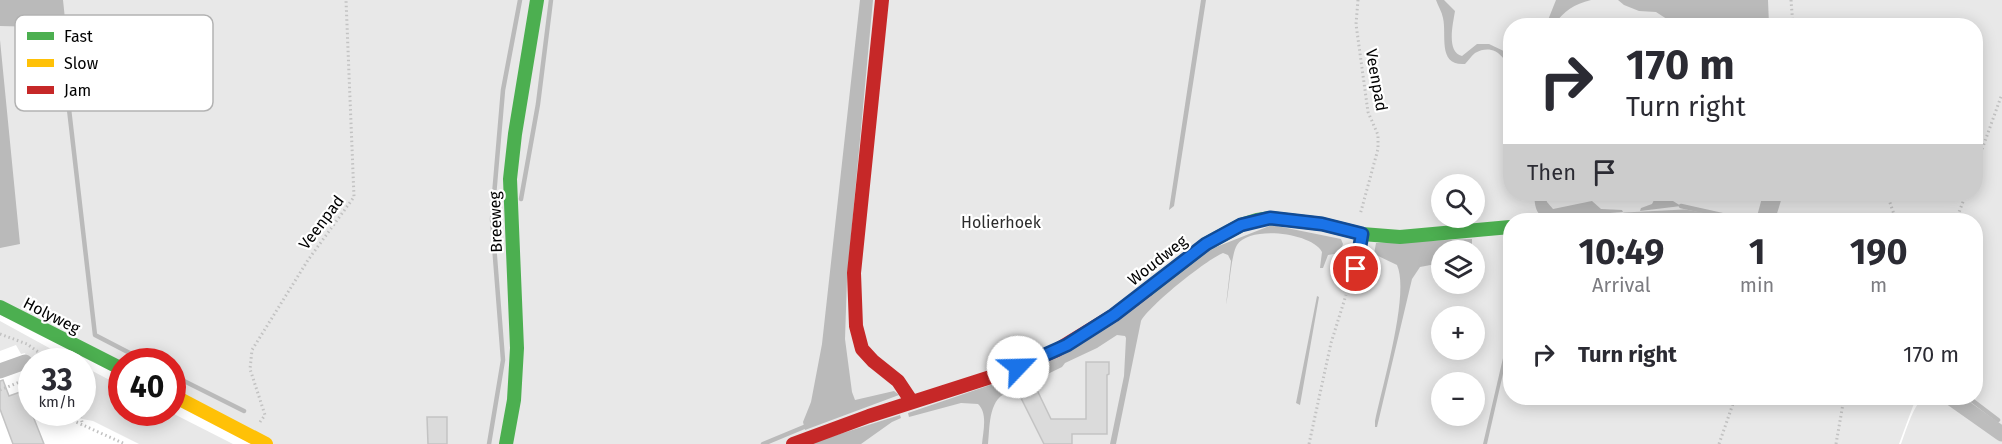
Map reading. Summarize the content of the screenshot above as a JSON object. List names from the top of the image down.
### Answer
{
  "streets": {
    "street": ["Breeweg", "Woudweg", "Holyweg"],
    "path": ["Veenpad"]
  },
  "crossings": [
    ["Veenpad", "Woudweg"]
  ],
  "parks": ["Holierhoek"],
  "legend": ["Fast", "Slow", "Jam"],
  "page": {
    "turn": ["170 m", "Turn right"],
    "then": "Then",
    "map_buttons": ["+", "−"],
    "eta": [
      "10:49",
      "Arrival",
      "1",
      "min",
      "190",
      "m"
    ],
    "list": [
      {
        "name": "Turn right",
        "value": "170 m"
      }
    ],
    "speed": "33 km/h",
    "limit": "40"
  }
}
